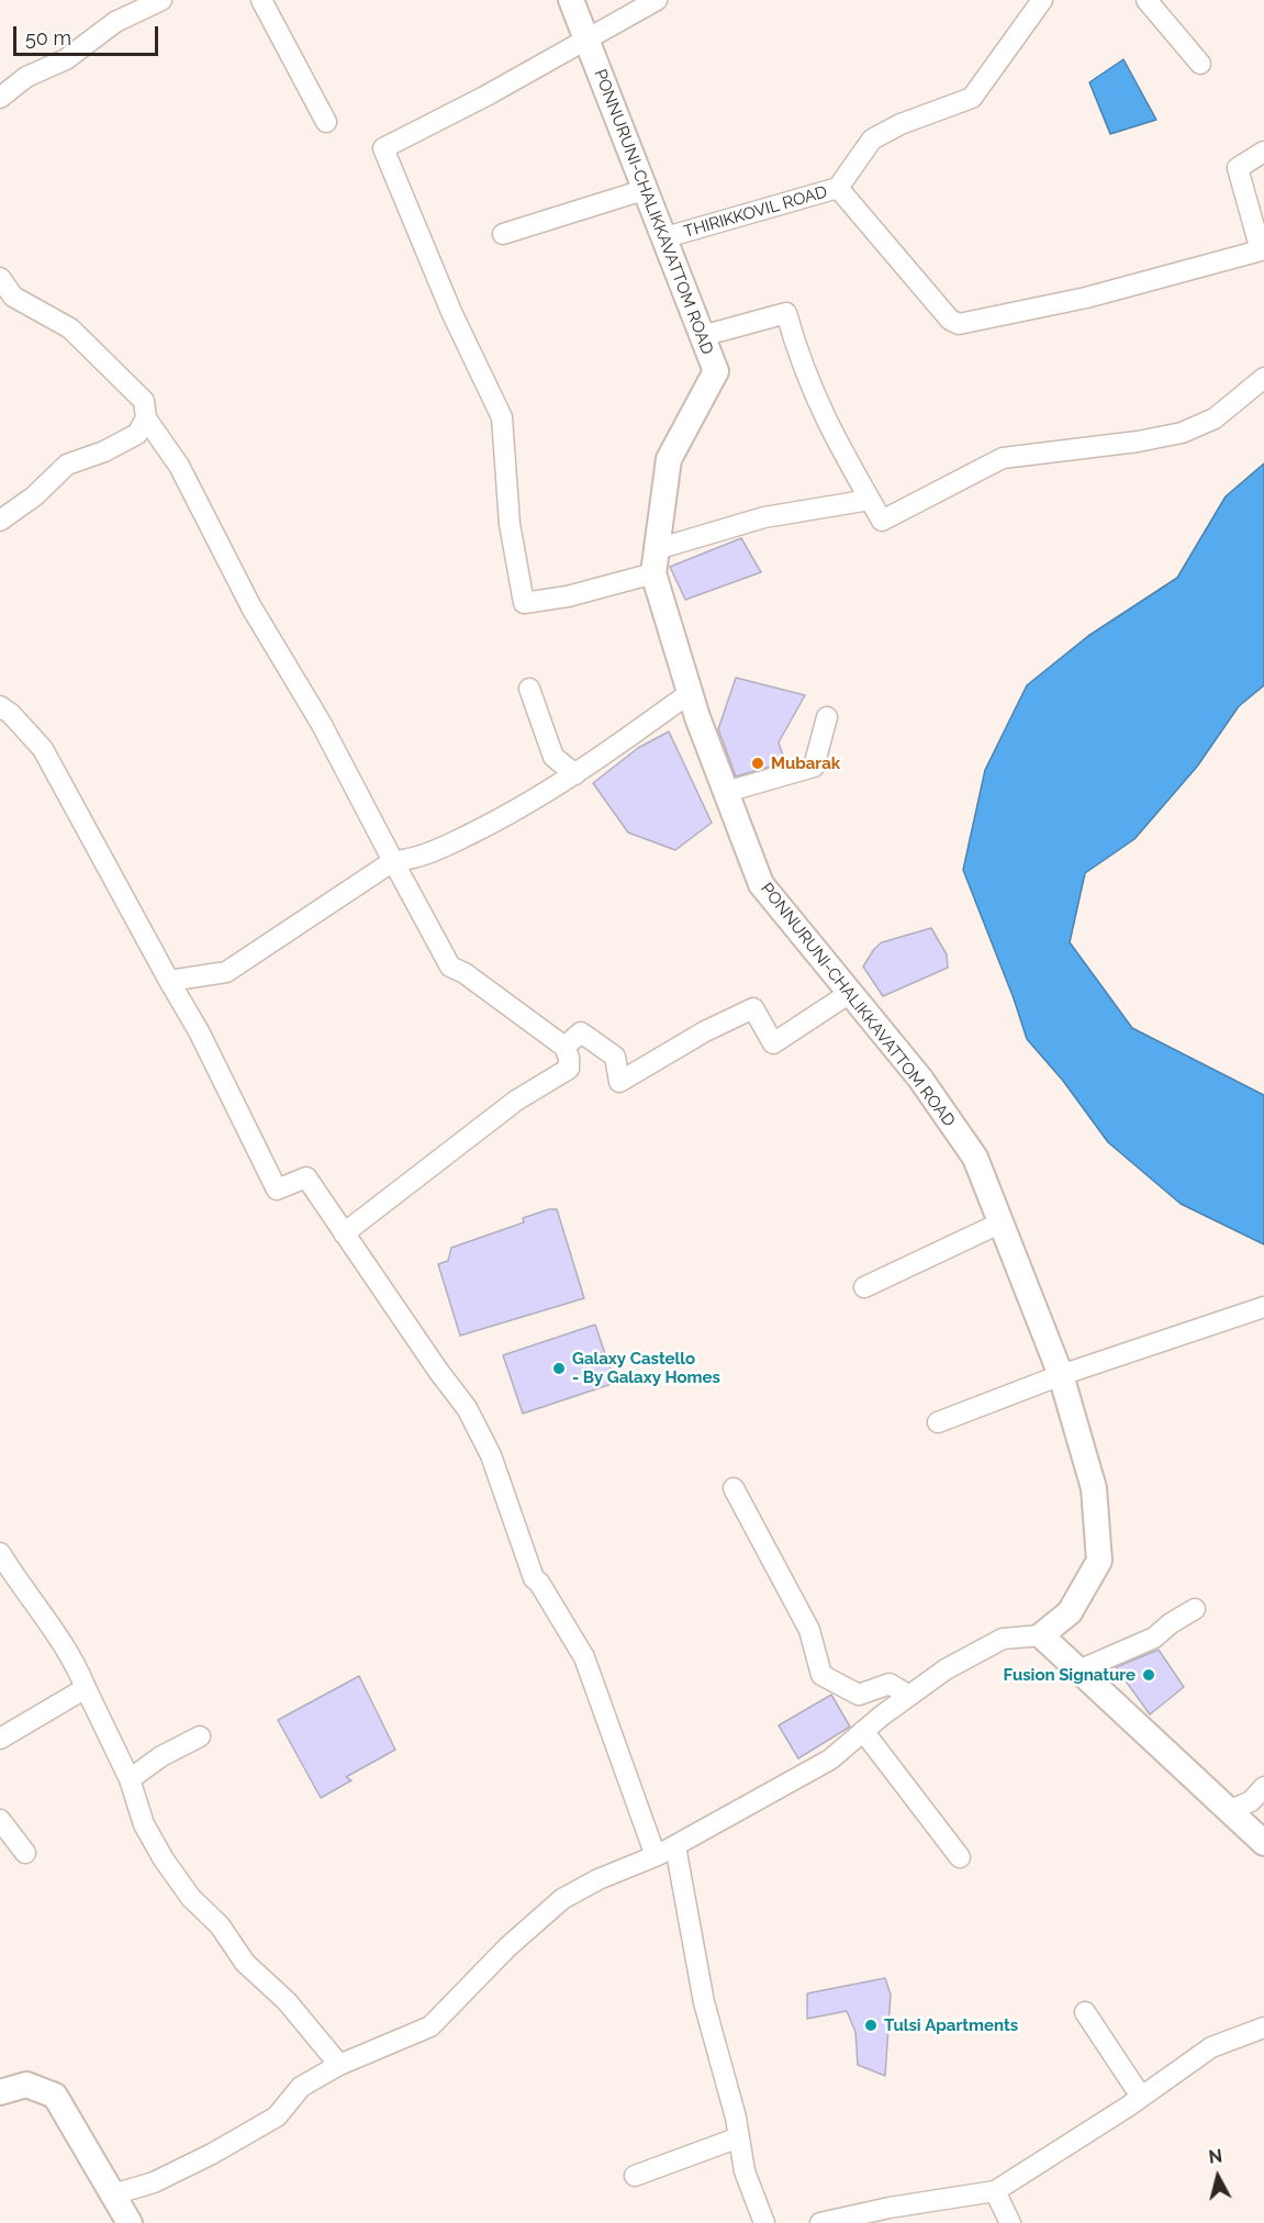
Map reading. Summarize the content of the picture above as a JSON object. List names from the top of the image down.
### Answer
{
  "streets": {
    "street": ["PONNURUNI-CHALIKKAVATTOM ROAD", "THIRIKKOVIL ROAD"]
  },
  "crossings": [
    ["PONNURUNI-CHALIKKAVATTOM ROAD", "THIRIKKOVIL ROAD"]
  ],
  "places": [
    "Mubarak",
    "Galaxy Castello - By Galaxy Homes",
    "Fusion Signature",
    "Tulsi Apartments"
  ],
  "scale_bar": "50 m",
  "north": "top"
}
